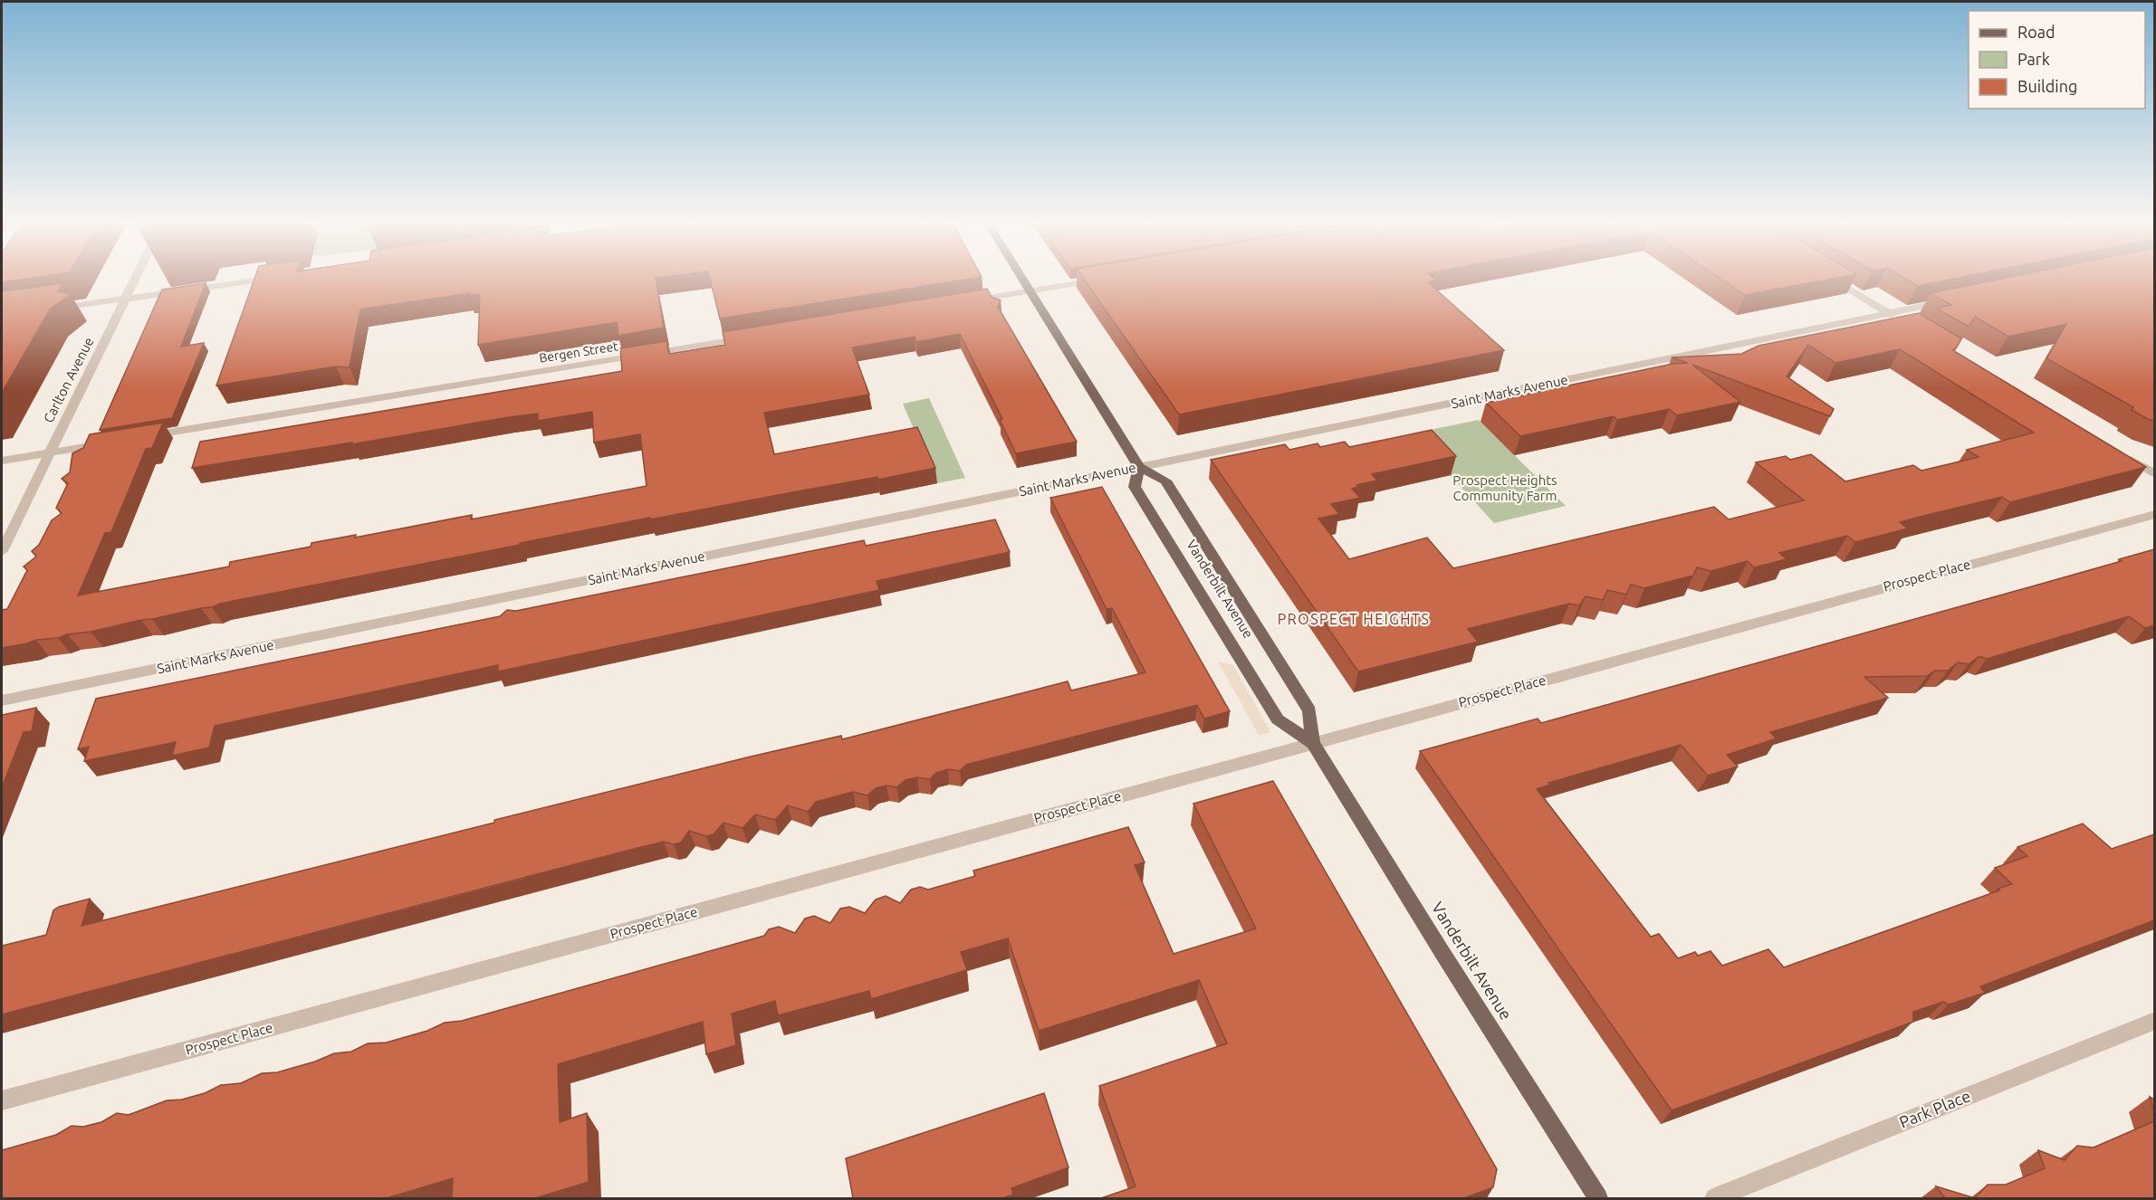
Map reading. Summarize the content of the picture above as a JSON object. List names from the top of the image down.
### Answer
{
  "streets": {
    "main road": ["Vanderbilt Avenue"],
    "street": [
      "Bergen Street",
      "Carlton Avenue",
      "Saint Marks Avenue",
      "Prospect Place",
      "Park Place"
    ]
  },
  "crossings": [
    ["Saint Marks Avenue", "Vanderbilt Avenue"],
    ["Prospect Place", "Vanderbilt Avenue"]
  ],
  "districts": ["PROSPECT HEIGHTS"],
  "parks": ["Prospect Heights Community Farm"],
  "legend": ["Road", "Park", "Building"]
}
